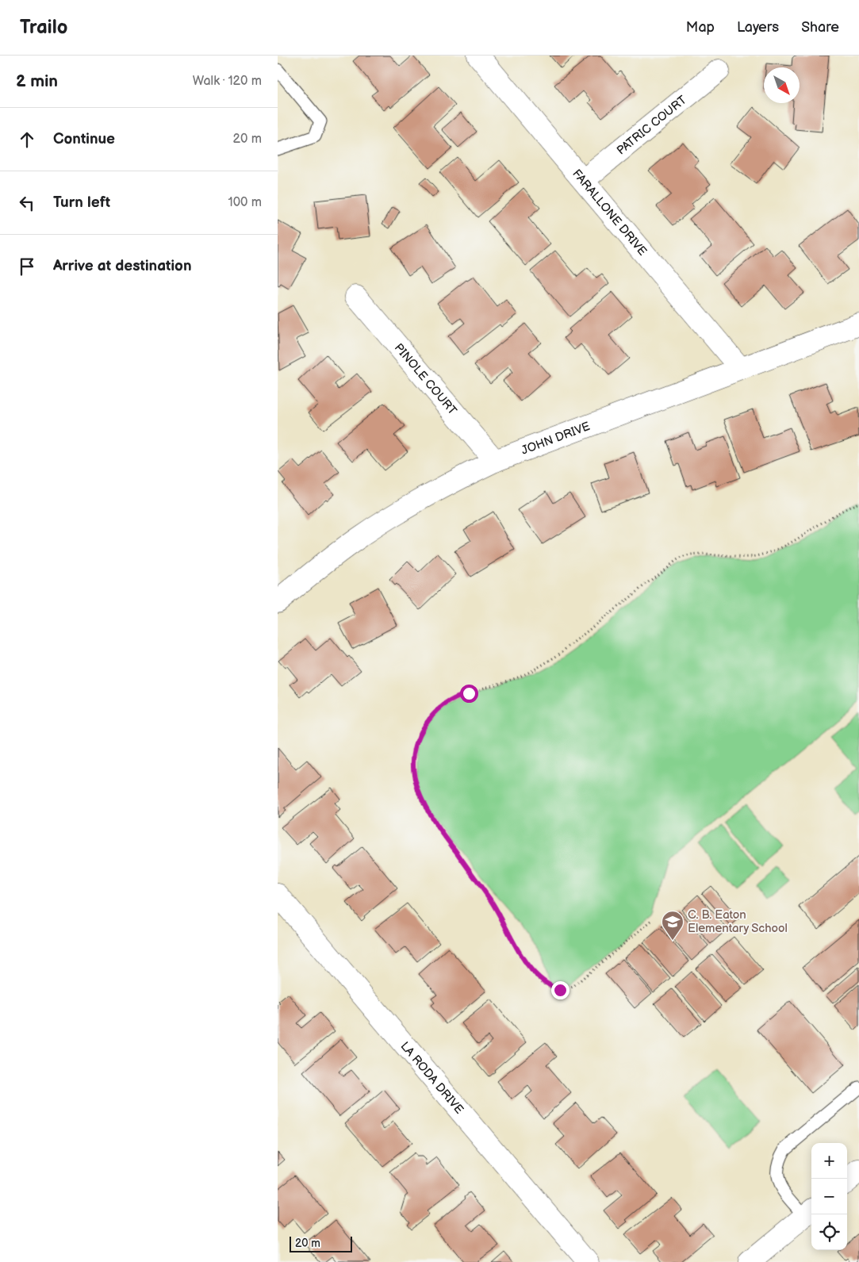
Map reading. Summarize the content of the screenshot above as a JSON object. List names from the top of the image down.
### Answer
{
  "streets": {
    "street": [
      "PATRIC COURT",
      "FARALLONE DRIVE",
      "PINOLE COURT",
      "JOHN DRIVE",
      "LA RODA DRIVE"
    ]
  },
  "crossings": [
    ["PATRIC COURT", "FARALLONE DRIVE"],
    ["FARALLONE DRIVE", "JOHN DRIVE"],
    ["PINOLE COURT", "JOHN DRIVE"]
  ],
  "places": {
    "school or university": ["C. B. Eaton Elementary School"]
  },
  "scale_bar": "20 m",
  "north": "bottom right",
  "page": {
    "header": "Trailo",
    "nav": ["Map", "Layers", "Share"],
    "heading": ["2 min", "Walk · 120 m"],
    "list": [
      ["Continue", "20 m"],
      ["Turn left", "100 m"],
      "Arrive at destination"
    ],
    "map_buttons": ["+", "−"],
    "scale": "20 m"
  }
}
